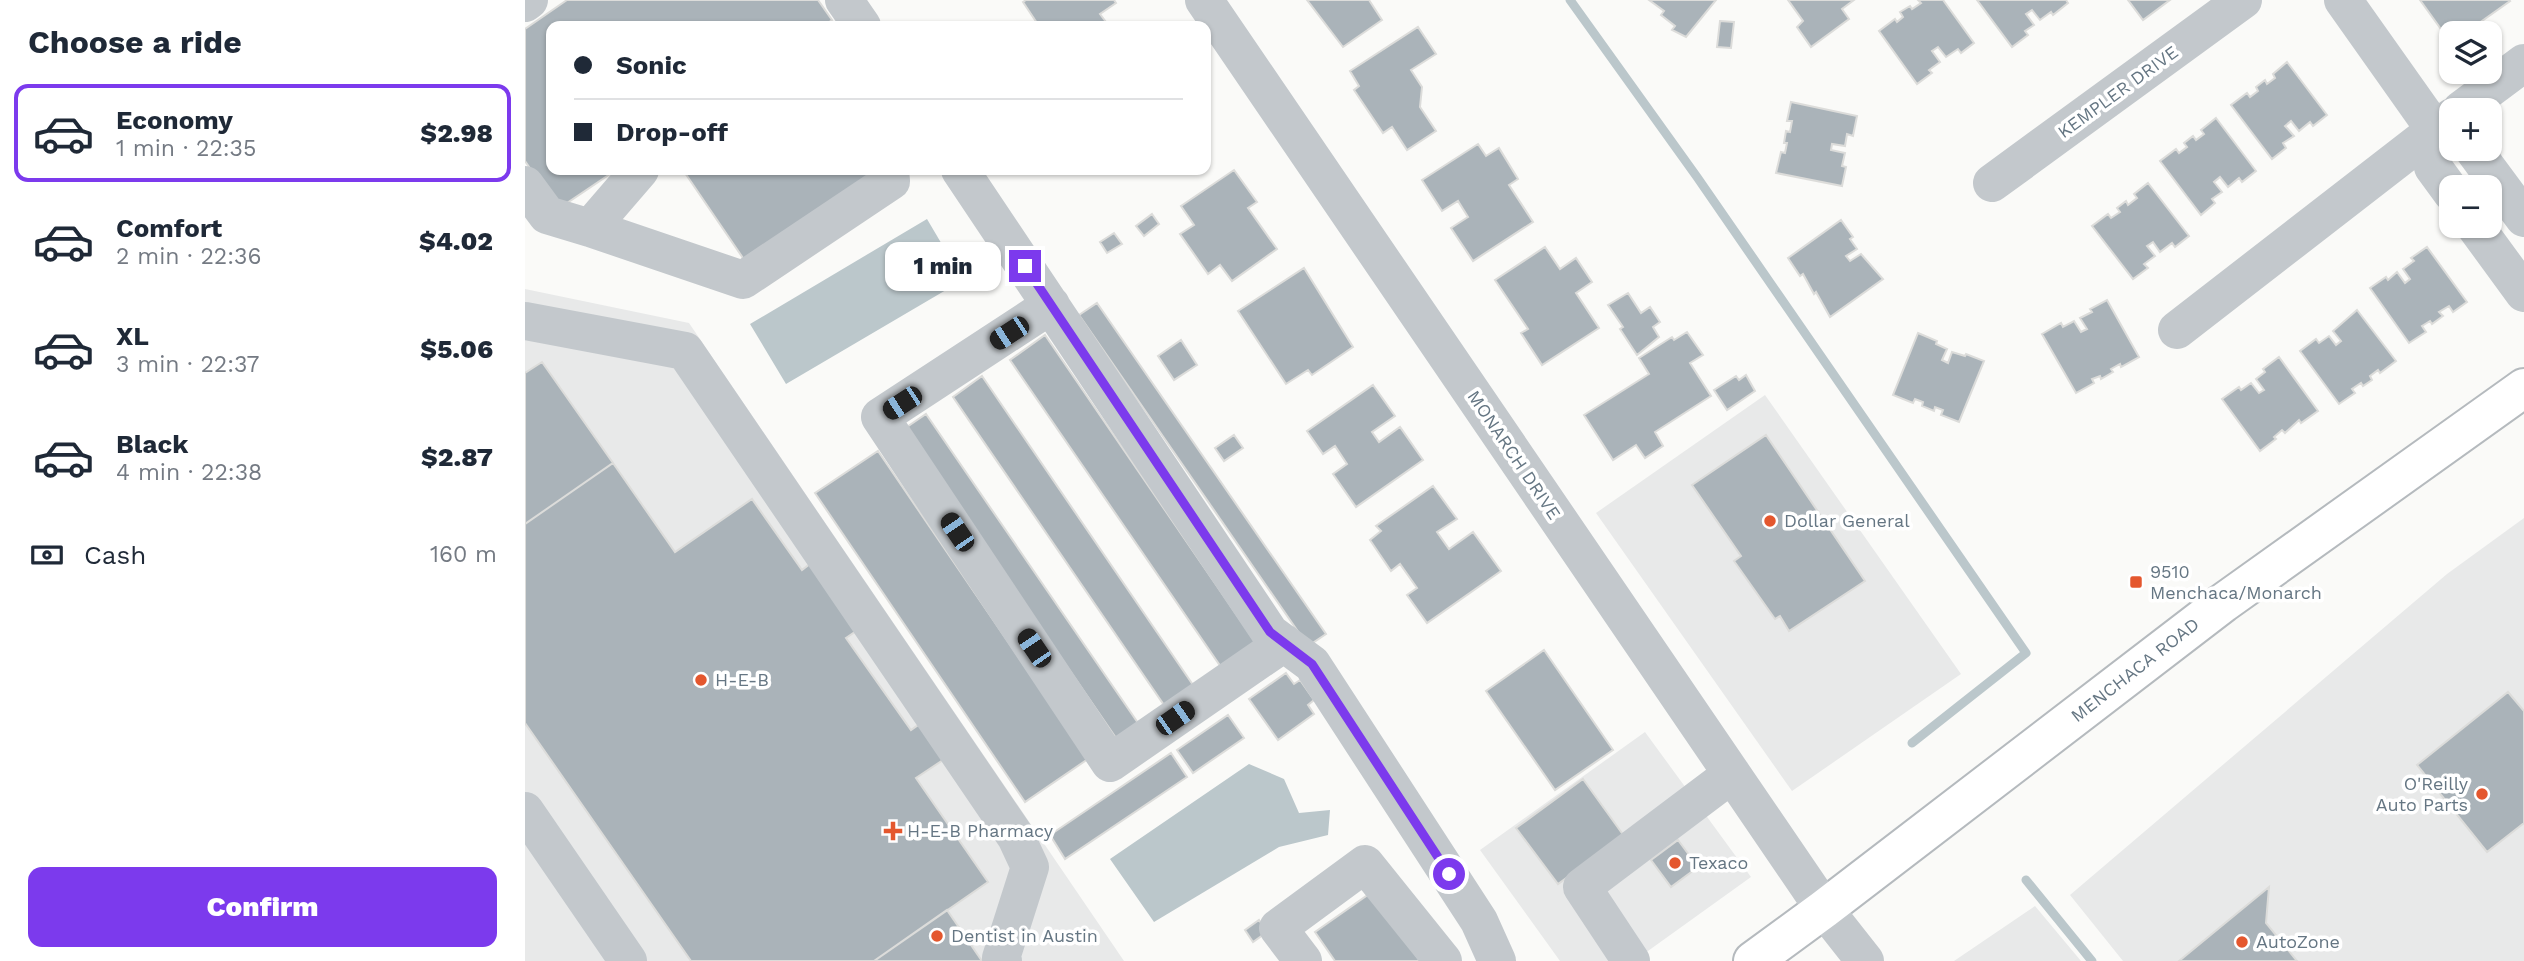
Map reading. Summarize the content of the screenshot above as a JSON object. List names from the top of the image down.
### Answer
{
  "streets": {
    "main road": ["MENCHACA ROAD"],
    "street": ["KEMPLER DRIVE", "MONARCH DRIVE"]
  },
  "crossings": [
    ["MONARCH DRIVE", "MENCHACA ROAD"]
  ],
  "places": {
    "other": [
      "Dollar General",
      "H-E-B",
      "O'Reilly Auto Parts",
      "Texaco",
      "Dentist in Austin",
      "AutoZone"
    ],
    "transit": ["9510 Menchaca/Monarch"],
    "health": ["H-E-B Pharmacy"]
  },
  "page": {
    "heading": "Choose a ride",
    "map_buttons": ["+", "−"],
    "banner": ["Sonic", "Drop-off"],
    "list": [
      {
        "name": "Economy",
        "note": "1 min · 22:35",
        "value": "$2.98"
      },
      {
        "name": "Comfort",
        "note": "2 min · 22:36",
        "value": "$4.02"
      },
      {
        "name": "XL",
        "note": "3 min · 22:37",
        "value": "$5.06"
      },
      {
        "name": "Black",
        "note": "4 min · 22:38",
        "value": "$2.87"
      }
    ],
    "bubble": "1 min",
    "pay": ["Cash", "160 m"],
    "buttons": "Confirm"
  }
}
